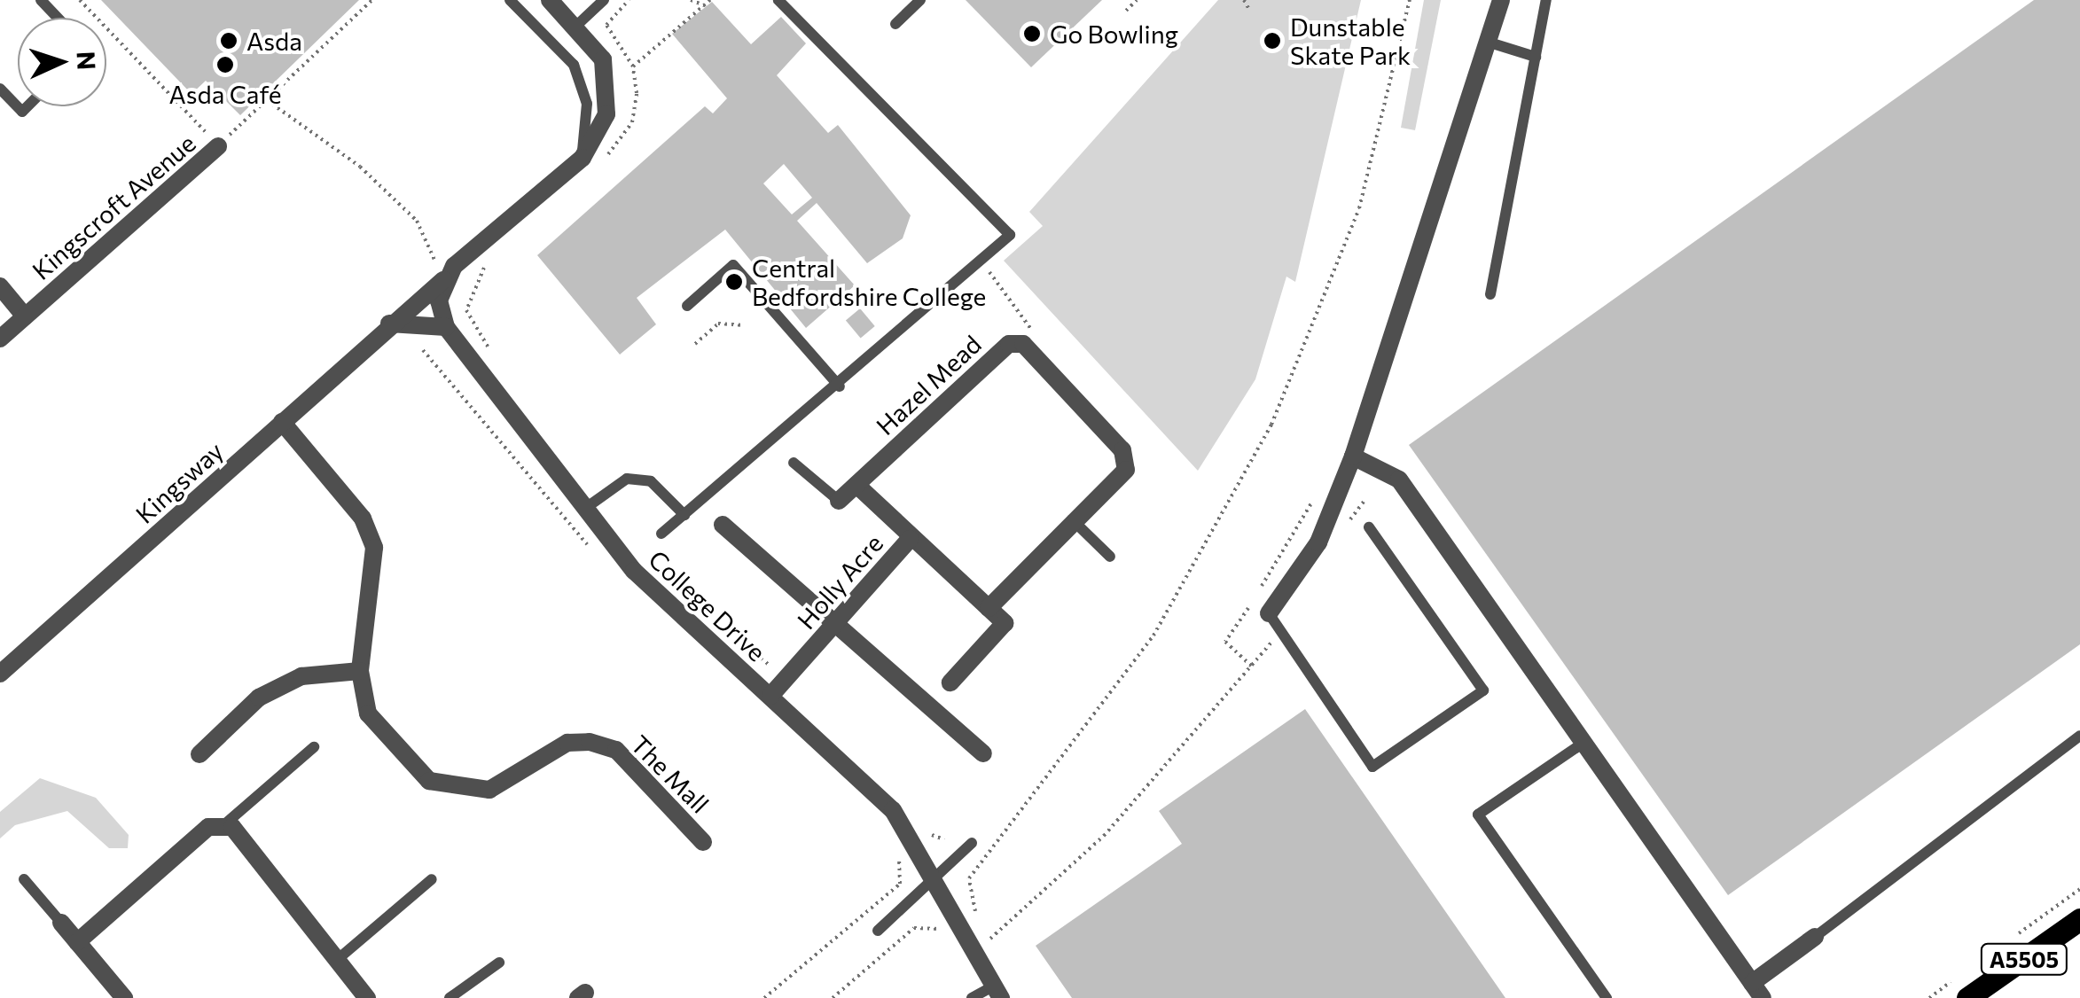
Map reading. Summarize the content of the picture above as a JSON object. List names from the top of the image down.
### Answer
{
  "streets": {
    "main road": ["A5505"],
    "street": [
      "Kingscroft Avenue",
      "Hazel Mead",
      "Kingsway",
      "Holly Acre",
      "College Drive",
      "The Mall"
    ]
  },
  "crossings": [
    ["Kingsway", "The Mall"],
    ["Holly Acre", "College Drive"]
  ],
  "places": [
    "Go Bowling",
    "Asda",
    "Dunstable Skate Park",
    "Asda Café",
    "Central Bedfordshire College"
  ],
  "north": "right"
}
